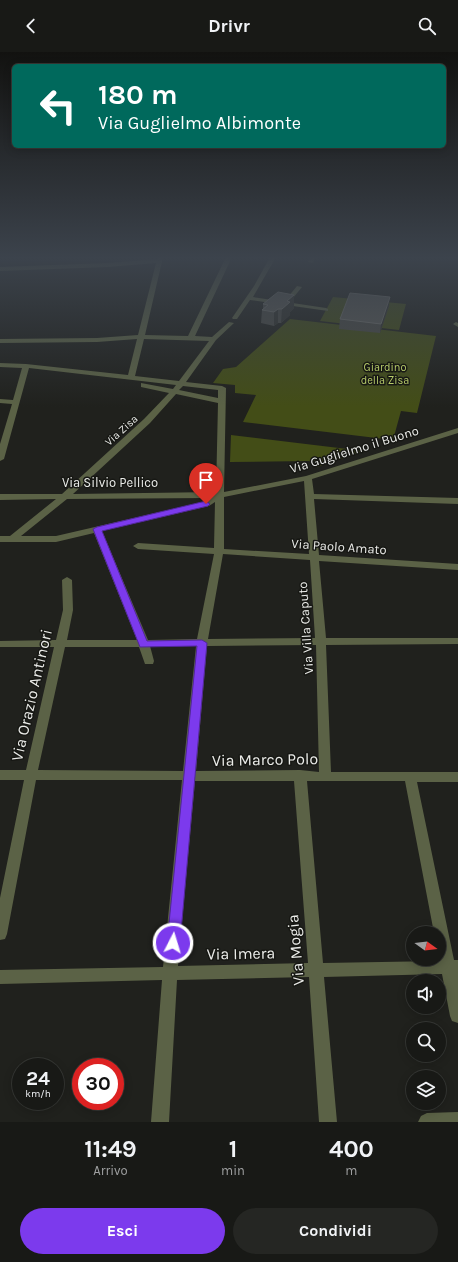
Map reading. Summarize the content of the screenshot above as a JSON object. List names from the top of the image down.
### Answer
{
  "streets": {
    "street": [
      "Via Zisa",
      "Via Guglielmo il Buono",
      "Via Silvio Pellico",
      "Via Paolo Amato",
      "Via Villa Caputo",
      "Via Orazio Antinori",
      "Via Marco Polo",
      "Via Mogia",
      "Via Imera"
    ]
  },
  "crossings": [
    ["Via Zisa", "Via Guglielmo il Buono"],
    ["Via Zisa", "Via Silvio Pellico"],
    ["Via Guglielmo il Buono", "Via Silvio Pellico"],
    ["Via Guglielmo il Buono", "Via Villa Caputo"],
    ["Via Paolo Amato", "Via Villa Caputo"],
    ["Via Villa Caputo", "Via Marco Polo"],
    ["Via Orazio Antinori", "Via Marco Polo"],
    ["Via Marco Polo", "Via Mogia"],
    ["Via Mogia", "Via Imera"]
  ],
  "parks": ["Giardino della Zisa"],
  "north": "right",
  "page": {
    "header": "Drivr",
    "turn": ["180 m", "Via Guglielmo Albimonte"],
    "speed": "24 km/h",
    "limit": "30",
    "eta": [
      "11:49",
      "Arrivo",
      "1",
      "min",
      "400",
      "m"
    ],
    "buttons": ["Esci", "Condividi"]
  }
}
